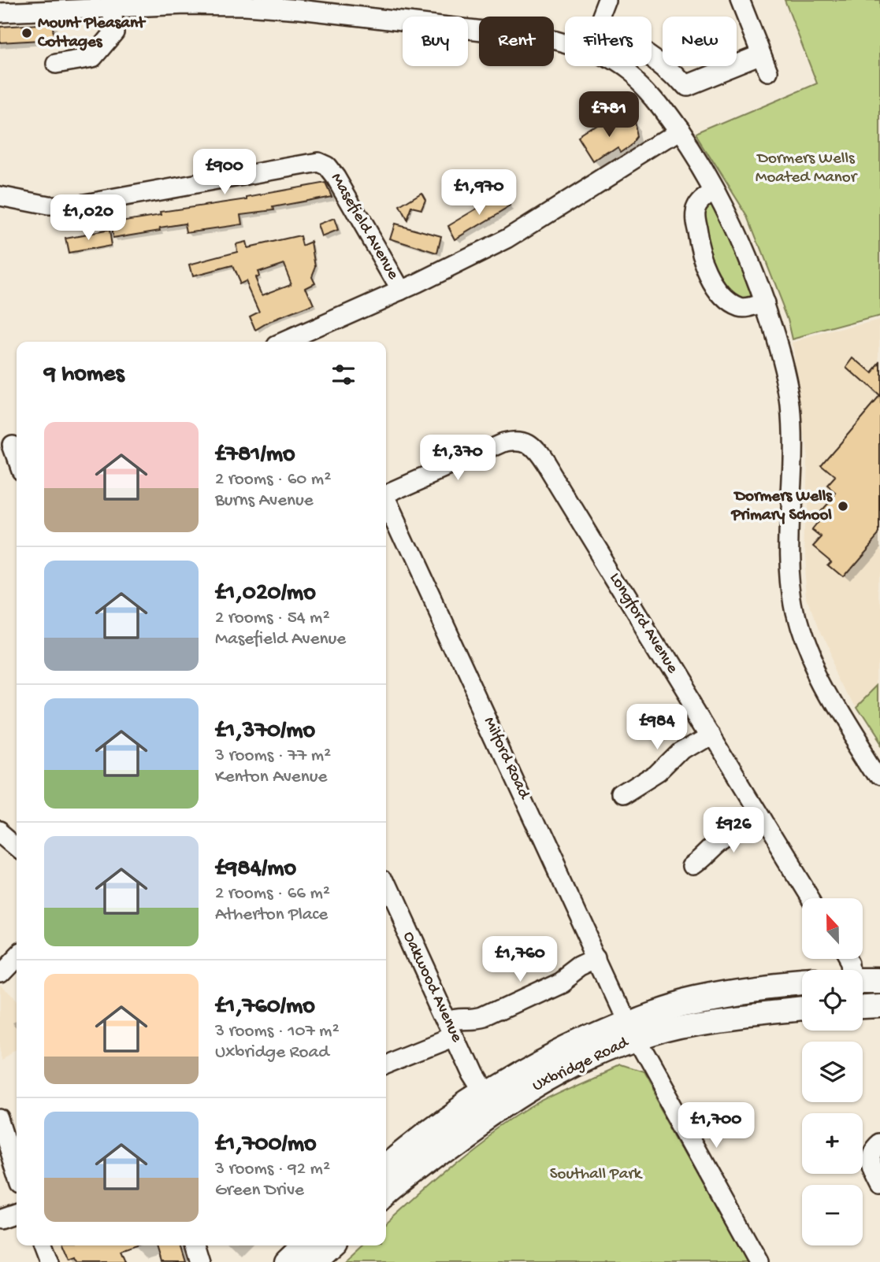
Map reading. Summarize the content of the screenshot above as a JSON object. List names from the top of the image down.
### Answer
{
  "streets": {
    "main road": ["Uxbridge Road"],
    "street": [
      "Masefield Avenue",
      "Longford Avenue",
      "Milford Road",
      "Oakwood Avenue"
    ]
  },
  "crossings": [
    ["Milford Road", "Uxbridge Road"],
    ["Oakwood Avenue", "Uxbridge Road"]
  ],
  "parks": ["Dormers Wells Moated Manor", "Southall Park"],
  "places": ["Mount Pleasant Cottages", "Dormers Wells Primary School"],
  "north": "top",
  "page": {
    "chip": [
      "Buy",
      "Rent",
      "Filters",
      "New"
    ],
    "price": [
      "£781",
      "£900",
      "£1,970",
      "£1,020",
      "£1,370",
      "£984",
      "£926",
      "£1,760",
      "£1,700"
    ],
    "heading": "9 homes",
    "list": [
      {
        "name": "£781/mo",
        "note": "2 rooms · 60 m² · Burns Avenue"
      },
      {
        "name": "£1,020/mo",
        "note": "2 rooms · 54 m² · Masefield Avenue"
      },
      {
        "name": "£1,370/mo",
        "note": "3 rooms · 77 m² · Kenton Avenue"
      },
      {
        "name": "£984/mo",
        "note": "2 rooms · 66 m² · Atherton Place"
      },
      {
        "name": "£1,760/mo",
        "note": "3 rooms · 107 m² · Uxbridge Road"
      },
      {
        "name": "£1,700/mo",
        "note": "3 rooms · 92 m² · Green Drive"
      }
    ],
    "map_buttons": ["+", "−"]
  }
}
